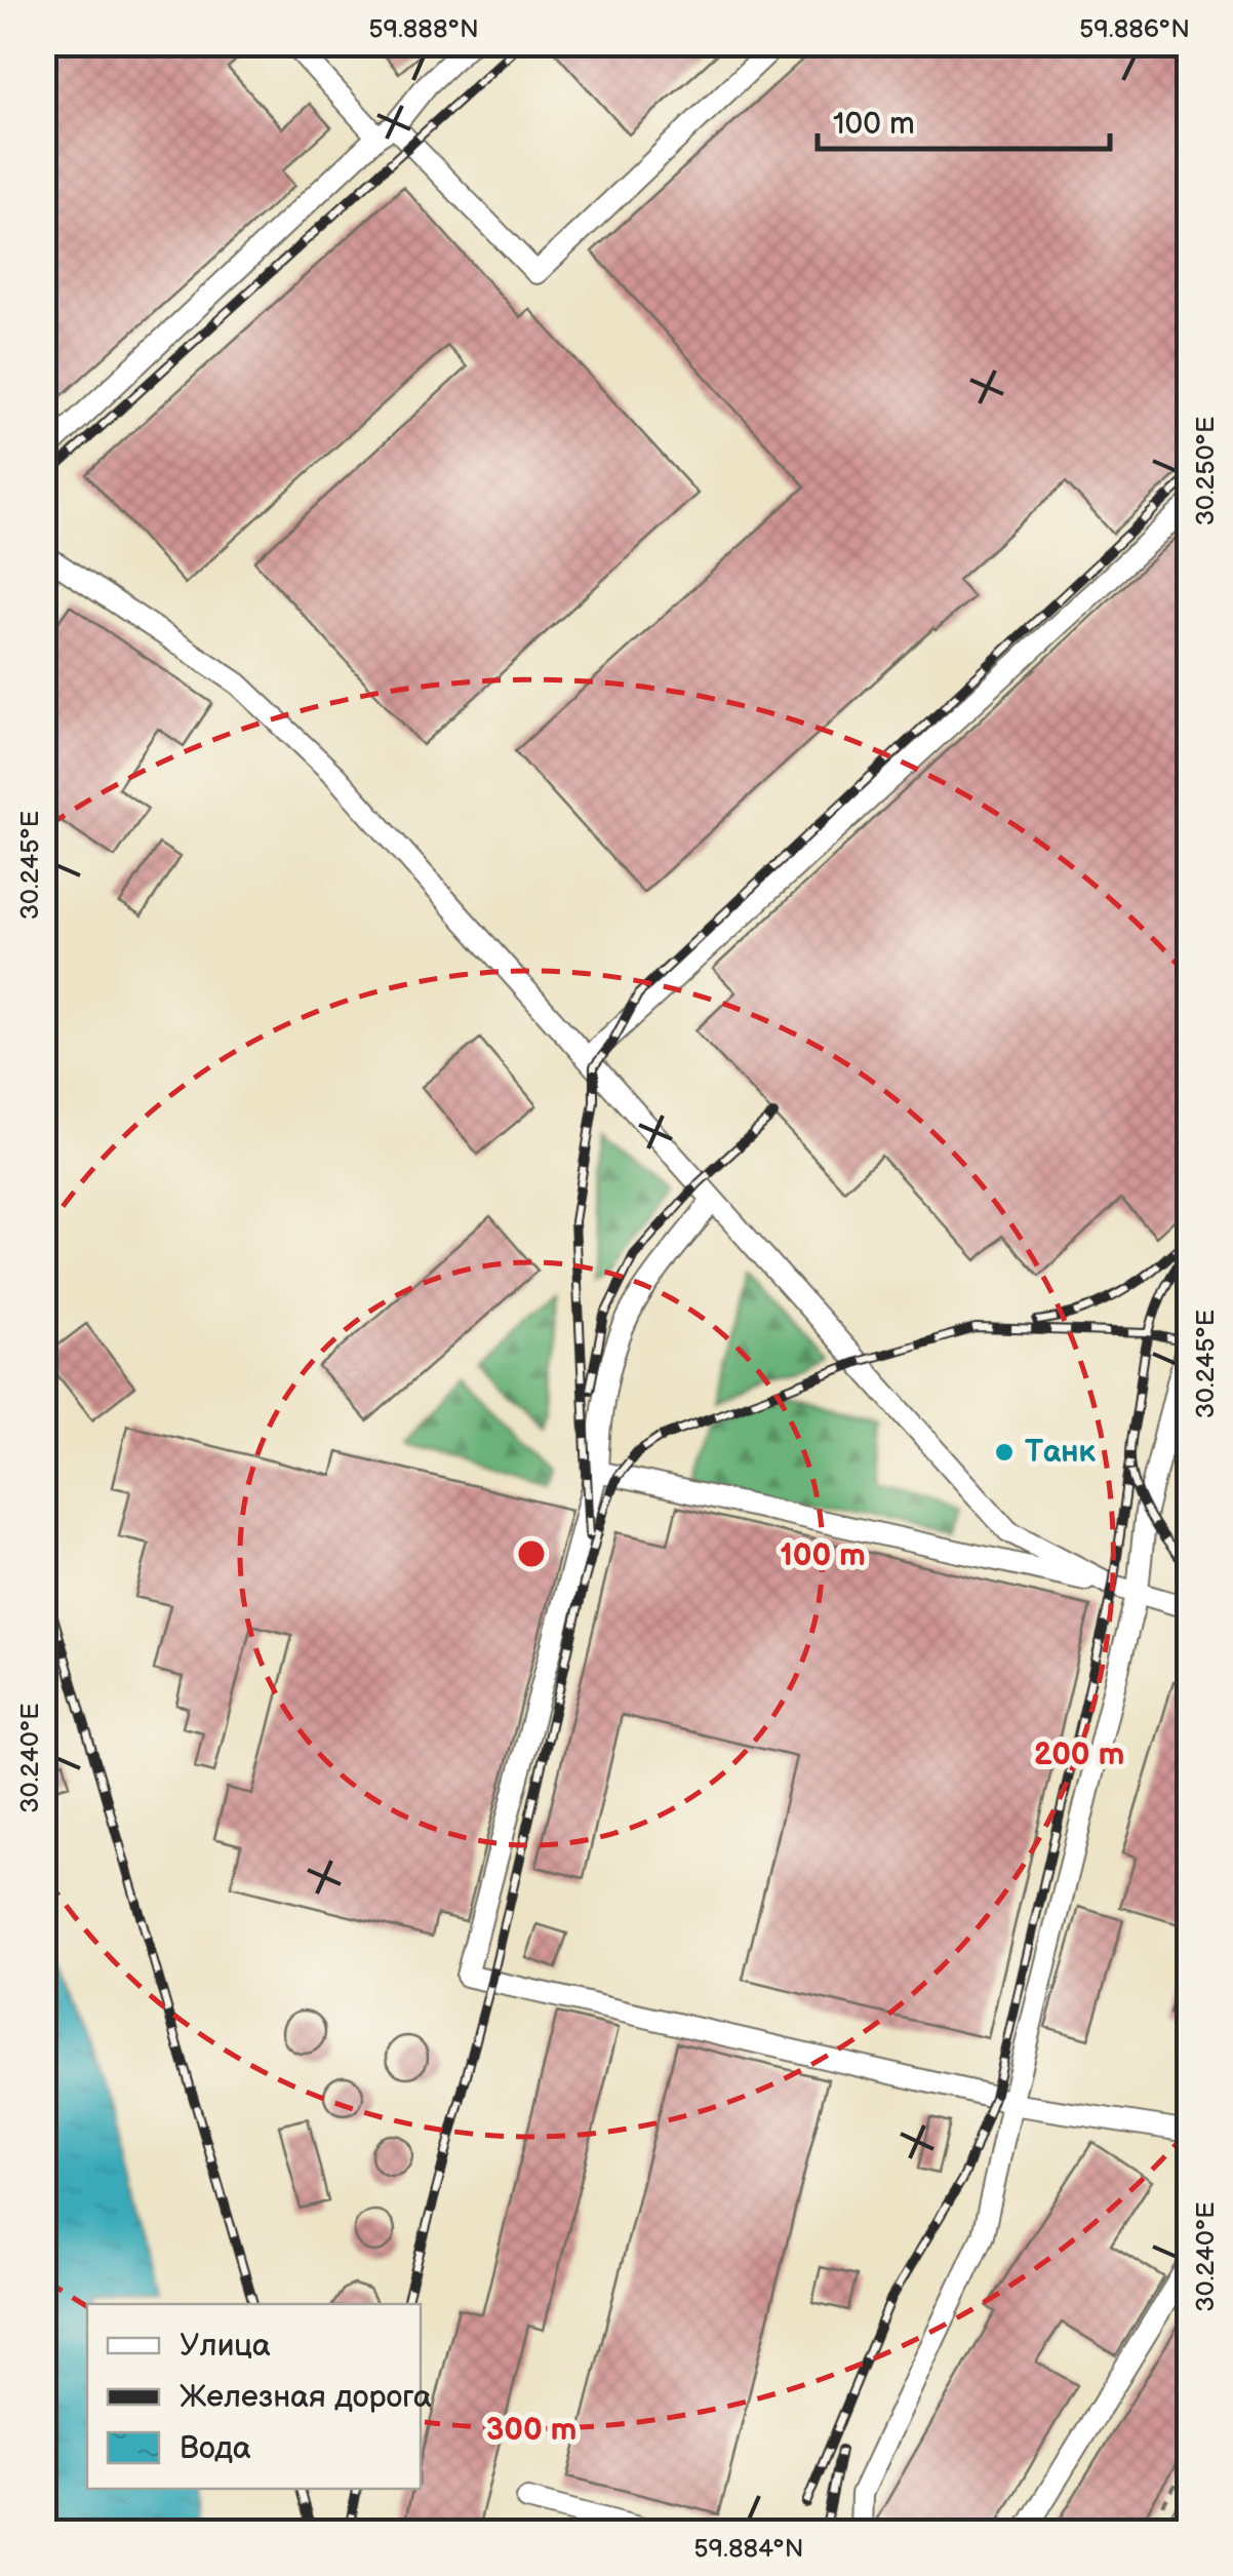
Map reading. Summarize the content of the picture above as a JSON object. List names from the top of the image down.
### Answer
{
  "places": ["Танк"],
  "legend": ["Улица", "Железная дорога", "Вода"],
  "scale_bar": "100 m",
  "coordinates": [
    "59.888°N",
    "59.886°N",
    "30.250°E",
    "30.245°E",
    "30.240°E",
    "59.884°N"
  ],
  "rings": ["100 m", "200 m", "300 m"]
}
